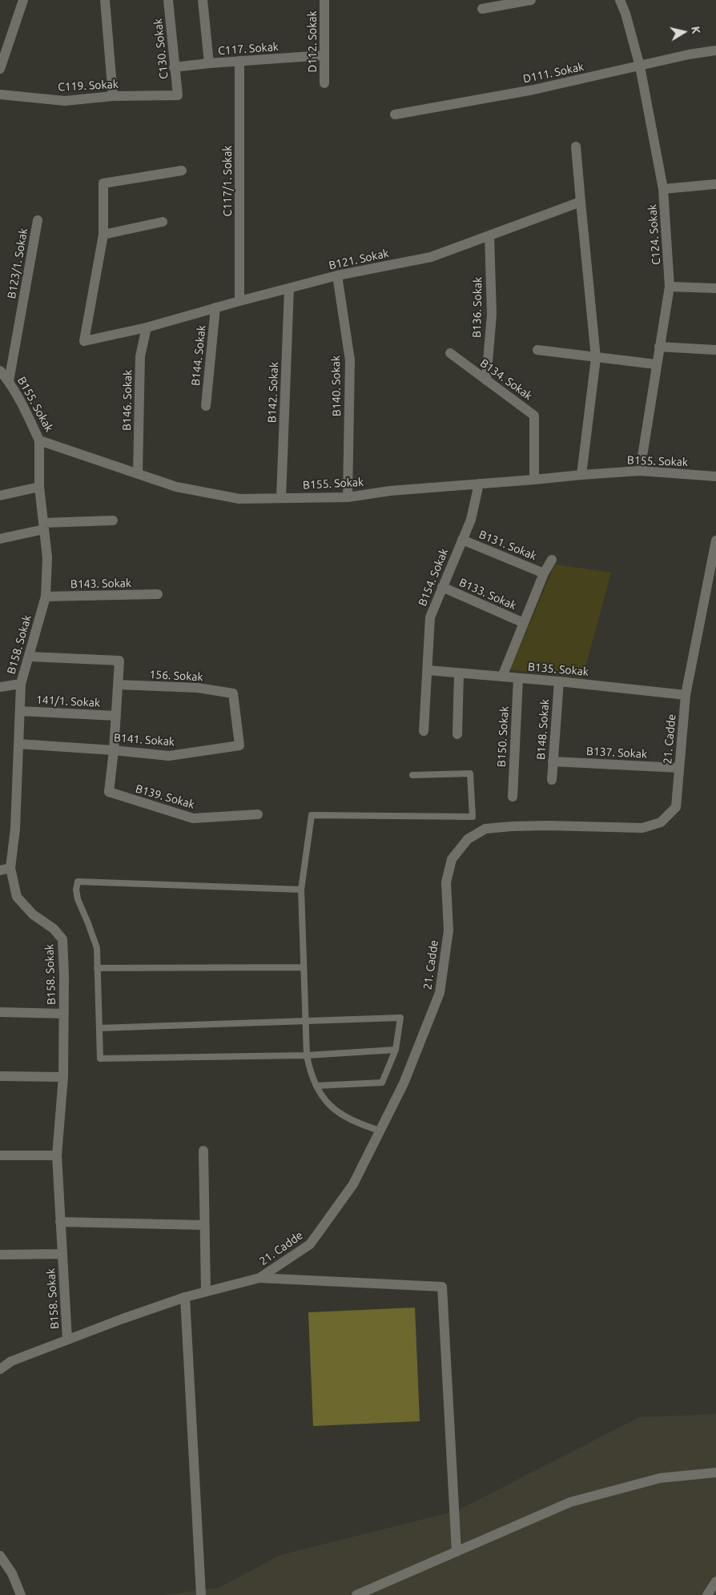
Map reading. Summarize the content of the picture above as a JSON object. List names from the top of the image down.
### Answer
{
  "streets": {
    "street": [
      "D112. Sokak",
      "C130. Sokak",
      "C117. Sokak",
      "D111. Sokak",
      "C119. Sokak",
      "C117/1. Sokak",
      "C124. Sokak",
      "B121. Sokak",
      "B123/1. Sokak",
      "B136. Sokak",
      "B144. Sokak",
      "B134. Sokak",
      "B140. Sokak",
      "B142. Sokak",
      "B146. Sokak",
      "B155. Sokak",
      "B131. Sokak",
      "B154. Sokak",
      "B143. Sokak",
      "B133. Sokak",
      "B158. Sokak",
      "B135. Sokak",
      "156. Sokak",
      "141/1. Sokak",
      "B148. Sokak",
      "B150. Sokak",
      "21. Cadde",
      "B141. Sokak",
      "B137. Sokak",
      "B139. Sokak"
    ]
  },
  "crossings": [
    ["D112. Sokak", "C117. Sokak"],
    ["C130. Sokak", "C117. Sokak"],
    ["C130. Sokak", "C119. Sokak"],
    ["C117. Sokak", "C117/1. Sokak"],
    ["D111. Sokak", "C124. Sokak"],
    ["C117/1. Sokak", "B121. Sokak"],
    ["C124. Sokak", "B155. Sokak"],
    ["B121. Sokak", "B136. Sokak"],
    ["B121. Sokak", "B144. Sokak"],
    ["B121. Sokak", "B140. Sokak"],
    ["B121. Sokak", "B142. Sokak"],
    ["B121. Sokak", "B146. Sokak"],
    ["B123/1. Sokak", "B155. Sokak"],
    ["B136. Sokak", "B134. Sokak"],
    ["B134. Sokak", "B155. Sokak"],
    ["B140. Sokak", "B155. Sokak"],
    ["B142. Sokak", "B155. Sokak"],
    ["B146. Sokak", "B155. Sokak"],
    ["B155. Sokak", "B154. Sokak"],
    ["B155. Sokak", "B158. Sokak"],
    ["B131. Sokak", "B154. Sokak"],
    ["B154. Sokak", "B133. Sokak"],
    ["B154. Sokak", "B135. Sokak"],
    ["B143. Sokak", "B158. Sokak"],
    ["B158. Sokak", "141/1. Sokak"],
    ["B158. Sokak", "21. Cadde"],
    ["B158. Sokak", "B141. Sokak"],
    ["B135. Sokak", "B148. Sokak"],
    ["B135. Sokak", "B150. Sokak"],
    ["B135. Sokak", "21. Cadde"],
    ["156. Sokak", "B141. Sokak"],
    ["B148. Sokak", "B137. Sokak"],
    ["21. Cadde", "B137. Sokak"],
    ["B141. Sokak", "B139. Sokak"]
  ],
  "north": "right"
}
